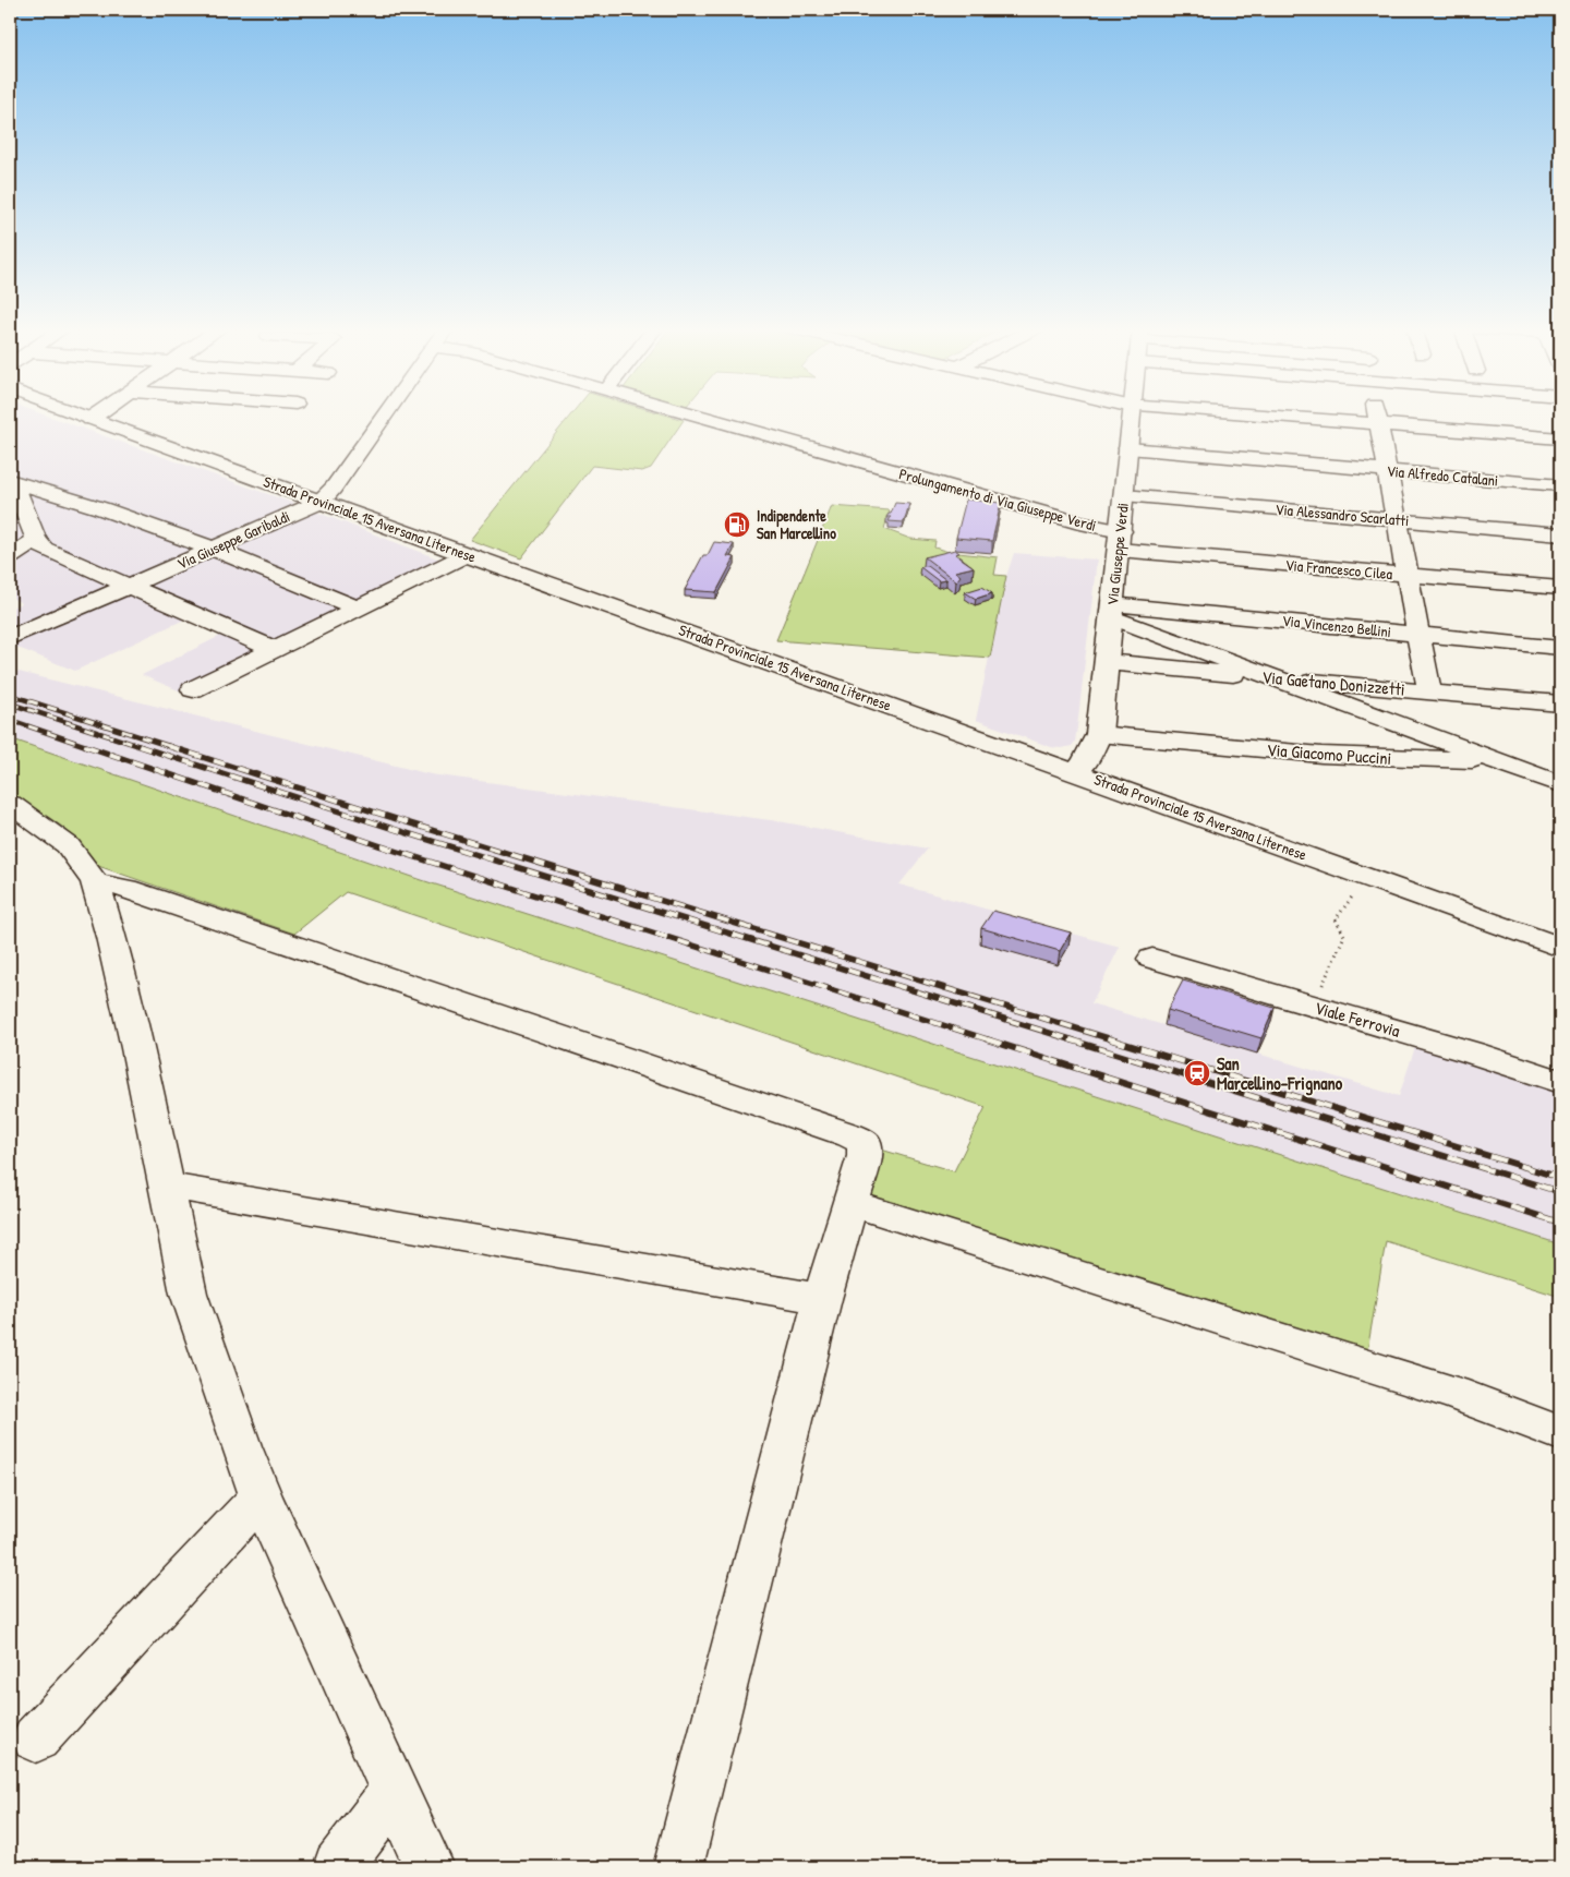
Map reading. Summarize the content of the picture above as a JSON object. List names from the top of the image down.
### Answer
{
  "streets": {
    "street": [
      "Via Alfredo Catalani",
      "Prolungamento di Via Giuseppe Verdi",
      "Via Alessandro Scarlatti",
      "Strada Provinciale 15 Aversana Liternese",
      "Via Giuseppe Garibaldi",
      "Via Giuseppe Verdi",
      "Via Francesco Cilea",
      "Via Vincenzo Bellini",
      "Via Gaetano Donizzetti",
      "Via Giacomo Puccini",
      "Viale Ferrovia"
    ]
  },
  "crossings": [
    ["Via Alfredo Catalani", "Via Giuseppe Verdi"],
    ["Prolungamento di Via Giuseppe Verdi", "Via Giuseppe Verdi"],
    ["Prolungamento di Via Giuseppe Verdi", "Via Francesco Cilea"],
    ["Via Alessandro Scarlatti", "Via Giuseppe Verdi"],
    ["Strada Provinciale 15 Aversana Liternese", "Via Giuseppe Garibaldi"],
    ["Strada Provinciale 15 Aversana Liternese", "Via Giuseppe Verdi"],
    ["Via Giuseppe Verdi", "Via Francesco Cilea"],
    ["Via Giuseppe Verdi", "Via Vincenzo Bellini"],
    ["Via Giuseppe Verdi", "Via Gaetano Donizzetti"],
    ["Via Giuseppe Verdi", "Via Giacomo Puccini"]
  ],
  "places": {
    "fuel station": ["Indipendente San Marcellino"],
    "station": ["San Marcellino-Frignano"]
  }
}
